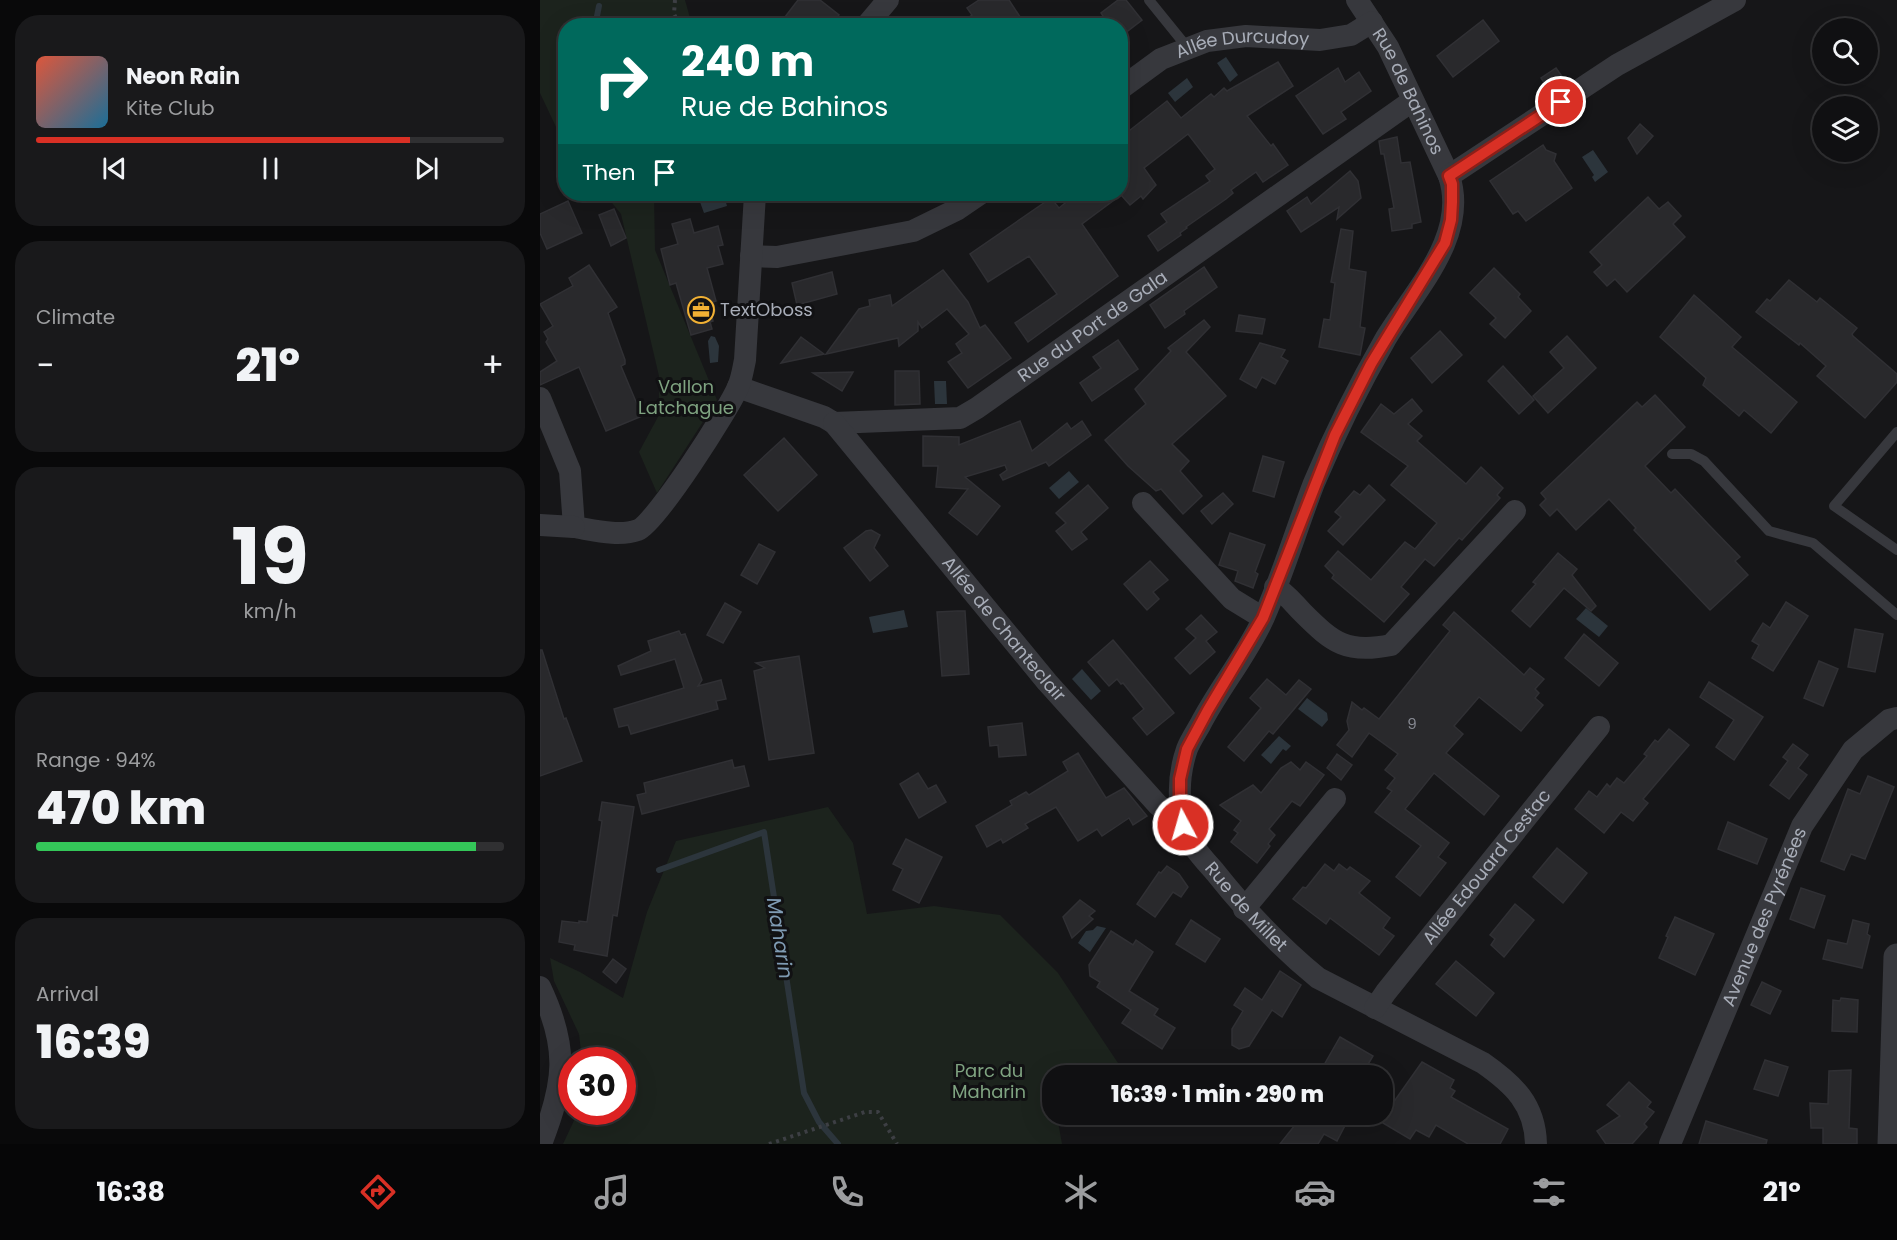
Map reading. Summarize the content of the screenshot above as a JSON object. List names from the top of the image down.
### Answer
{
  "streets": {
    "street": [
      "Allée Durcudoy",
      "Rue de Bahinos",
      "Rue du Port de Gala",
      "Allée de Chanteclair",
      "Allée Edouard Cestac",
      "Rue de Millet",
      "Avenue des Pyrénées"
    ]
  },
  "crossings": [
    ["Allée Durcudoy", "Rue de Bahinos"],
    ["Rue de Bahinos", "Rue du Port de Gala"],
    ["Rue de Bahinos", "Rue de Millet"],
    ["Rue du Port de Gala", "Allée de Chanteclair"],
    ["Allée de Chanteclair", "Rue de Millet"],
    ["Allée Edouard Cestac", "Rue de Millet"]
  ],
  "water": ["Maharin"],
  "parks": ["Vallon Latchague", "Parc du Maharin"],
  "places": {
    "office": ["TextOboss"]
  },
  "house_numbers": ["9"],
  "page": {
    "turn": ["240 m", "Rue de Bahinos"],
    "song": ["Neon Rain", "Kite Club"],
    "then": "Then",
    "tile": [
      "Climate",
      ["19", "km/h"],
      ["Range · 94%", "470 km"],
      ["Arrival", "16:39"]
    ],
    "heat": ["−", "21°", "+"],
    "limit": "30",
    "trip": "16:39 · 1 min · 290 m",
    "tabs": ["16:38", "21°"]
  }
}
